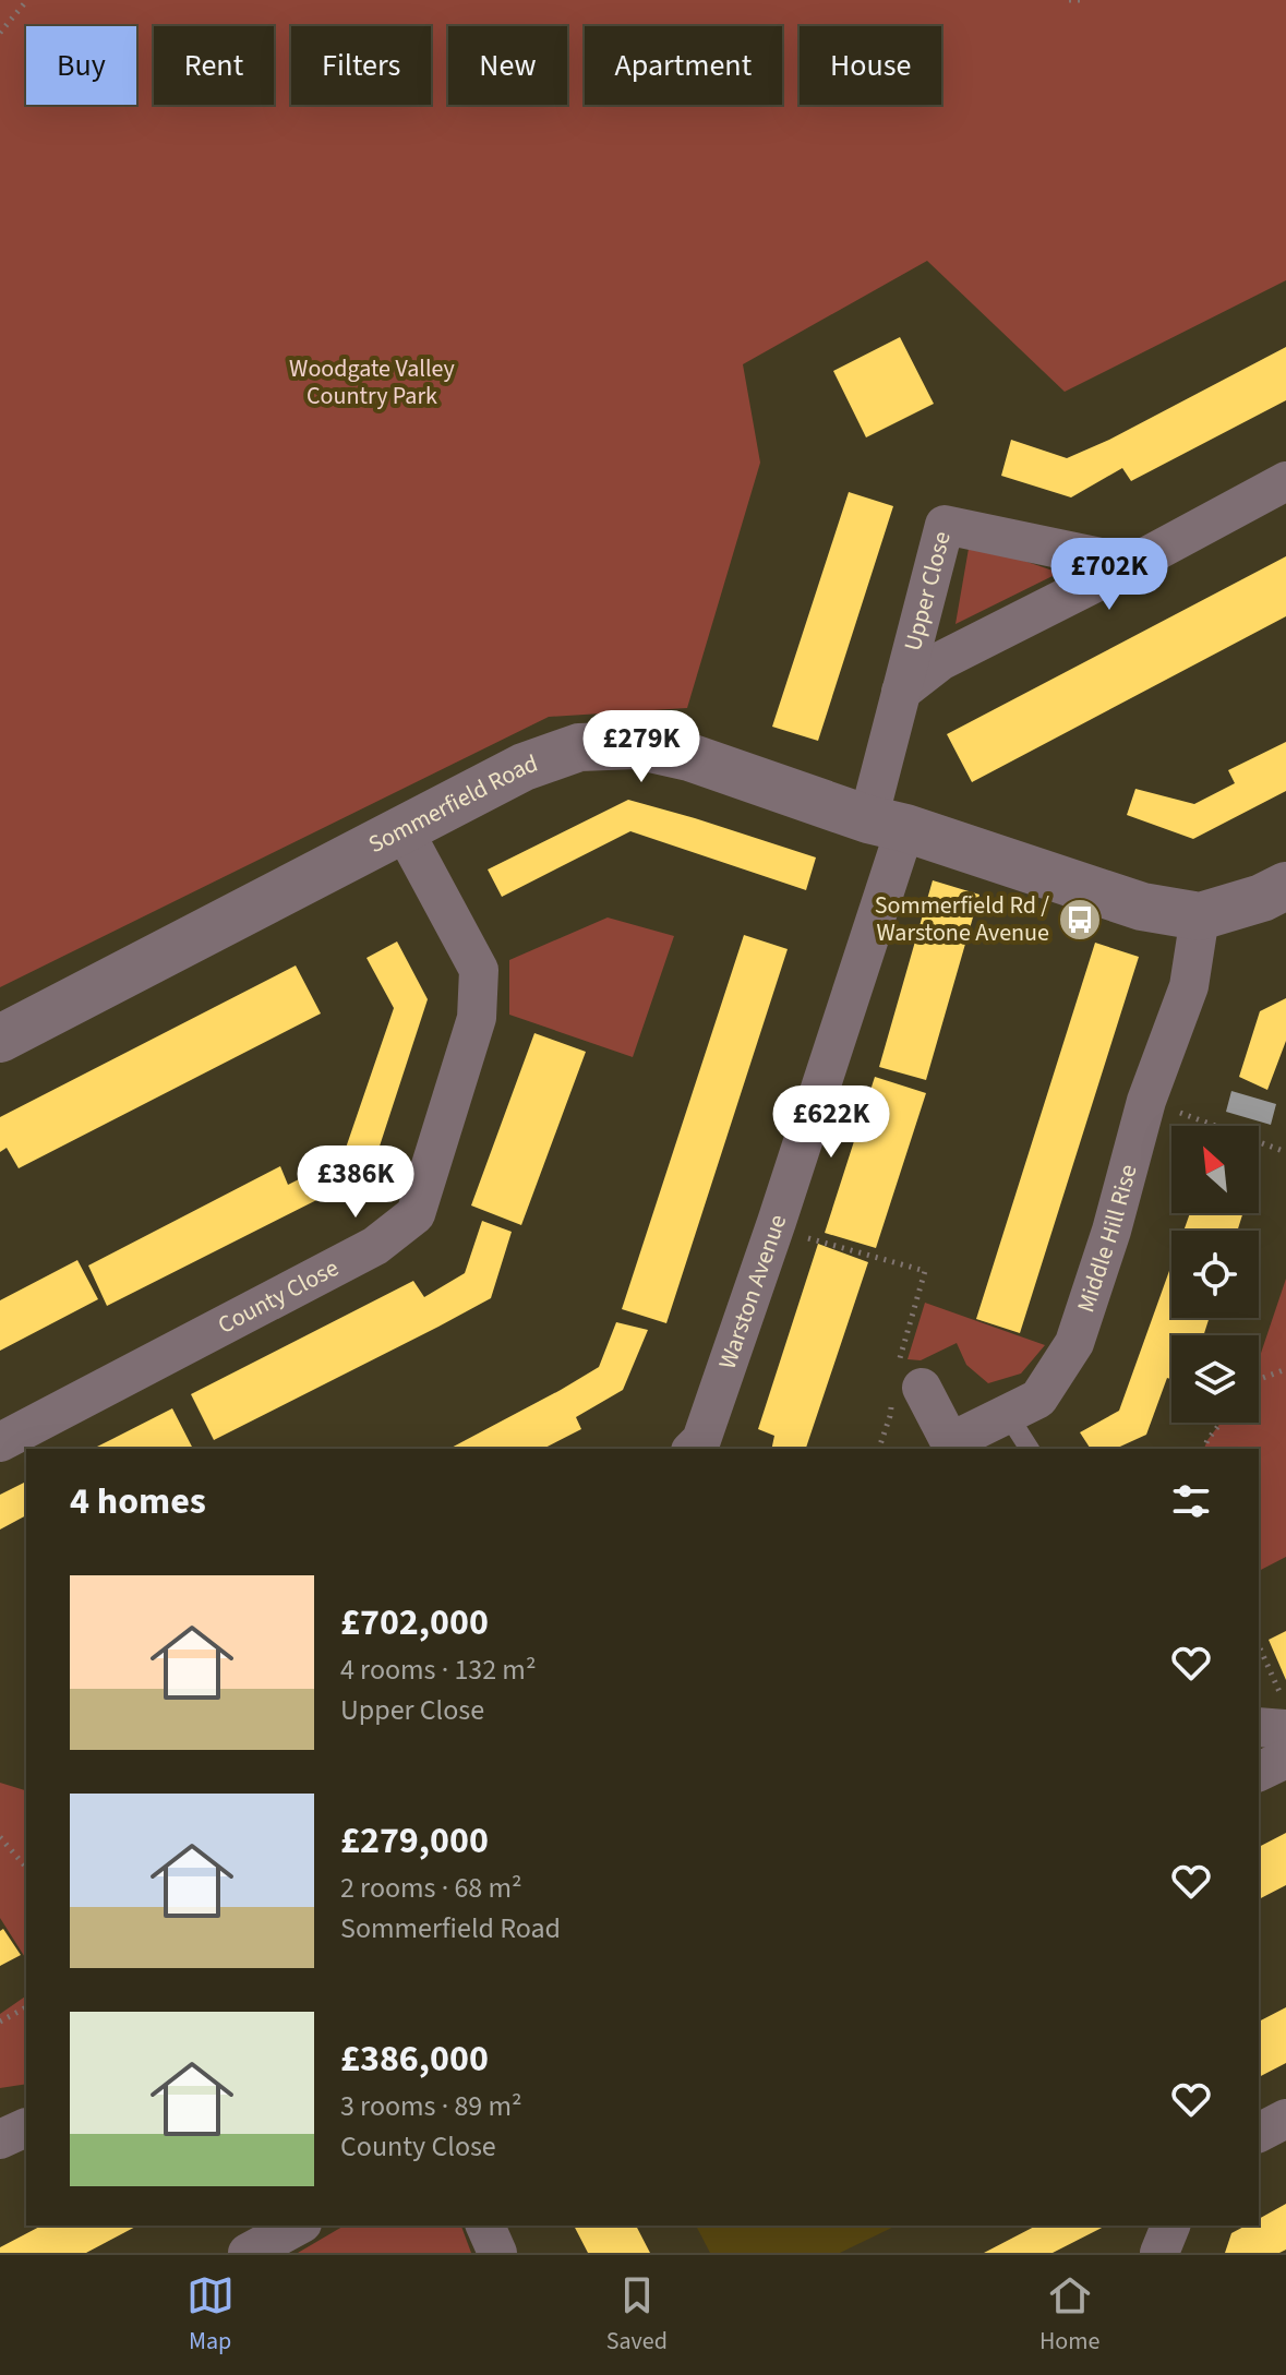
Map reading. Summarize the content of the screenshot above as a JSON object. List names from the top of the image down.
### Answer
{
  "streets": {
    "street": [
      "Upper Close",
      "Sommerfield Road",
      "Middle Hill Rise",
      "Warston Avenue",
      "County Close"
    ]
  },
  "crossings": [
    ["Upper Close", "Sommerfield Road"],
    ["Upper Close", "Warston Avenue"],
    ["Sommerfield Road", "Middle Hill Rise"],
    ["Sommerfield Road", "Warston Avenue"],
    ["Sommerfield Road", "County Close"]
  ],
  "parks": ["Woodgate Valley Country Park"],
  "places": {
    "bus stop": ["Sommerfield Rd / Warstone Avenue"]
  },
  "north": "top left",
  "page": {
    "chip": [
      "Buy",
      "Rent",
      "Filters",
      "New",
      "Apartment",
      "House"
    ],
    "price": [
      "£702K",
      "£279K",
      "£622K",
      "£386K"
    ],
    "heading": "4 homes",
    "list": [
      {
        "name": "£702,000",
        "note": "4 rooms · 132 m² · Upper Close"
      },
      {
        "name": "£279,000",
        "note": "2 rooms · 68 m² · Sommerfield Road"
      },
      {
        "name": "£386,000",
        "note": "3 rooms · 89 m² · County Close"
      }
    ],
    "tabs": ["Map", "Saved", "Home"]
  }
}
